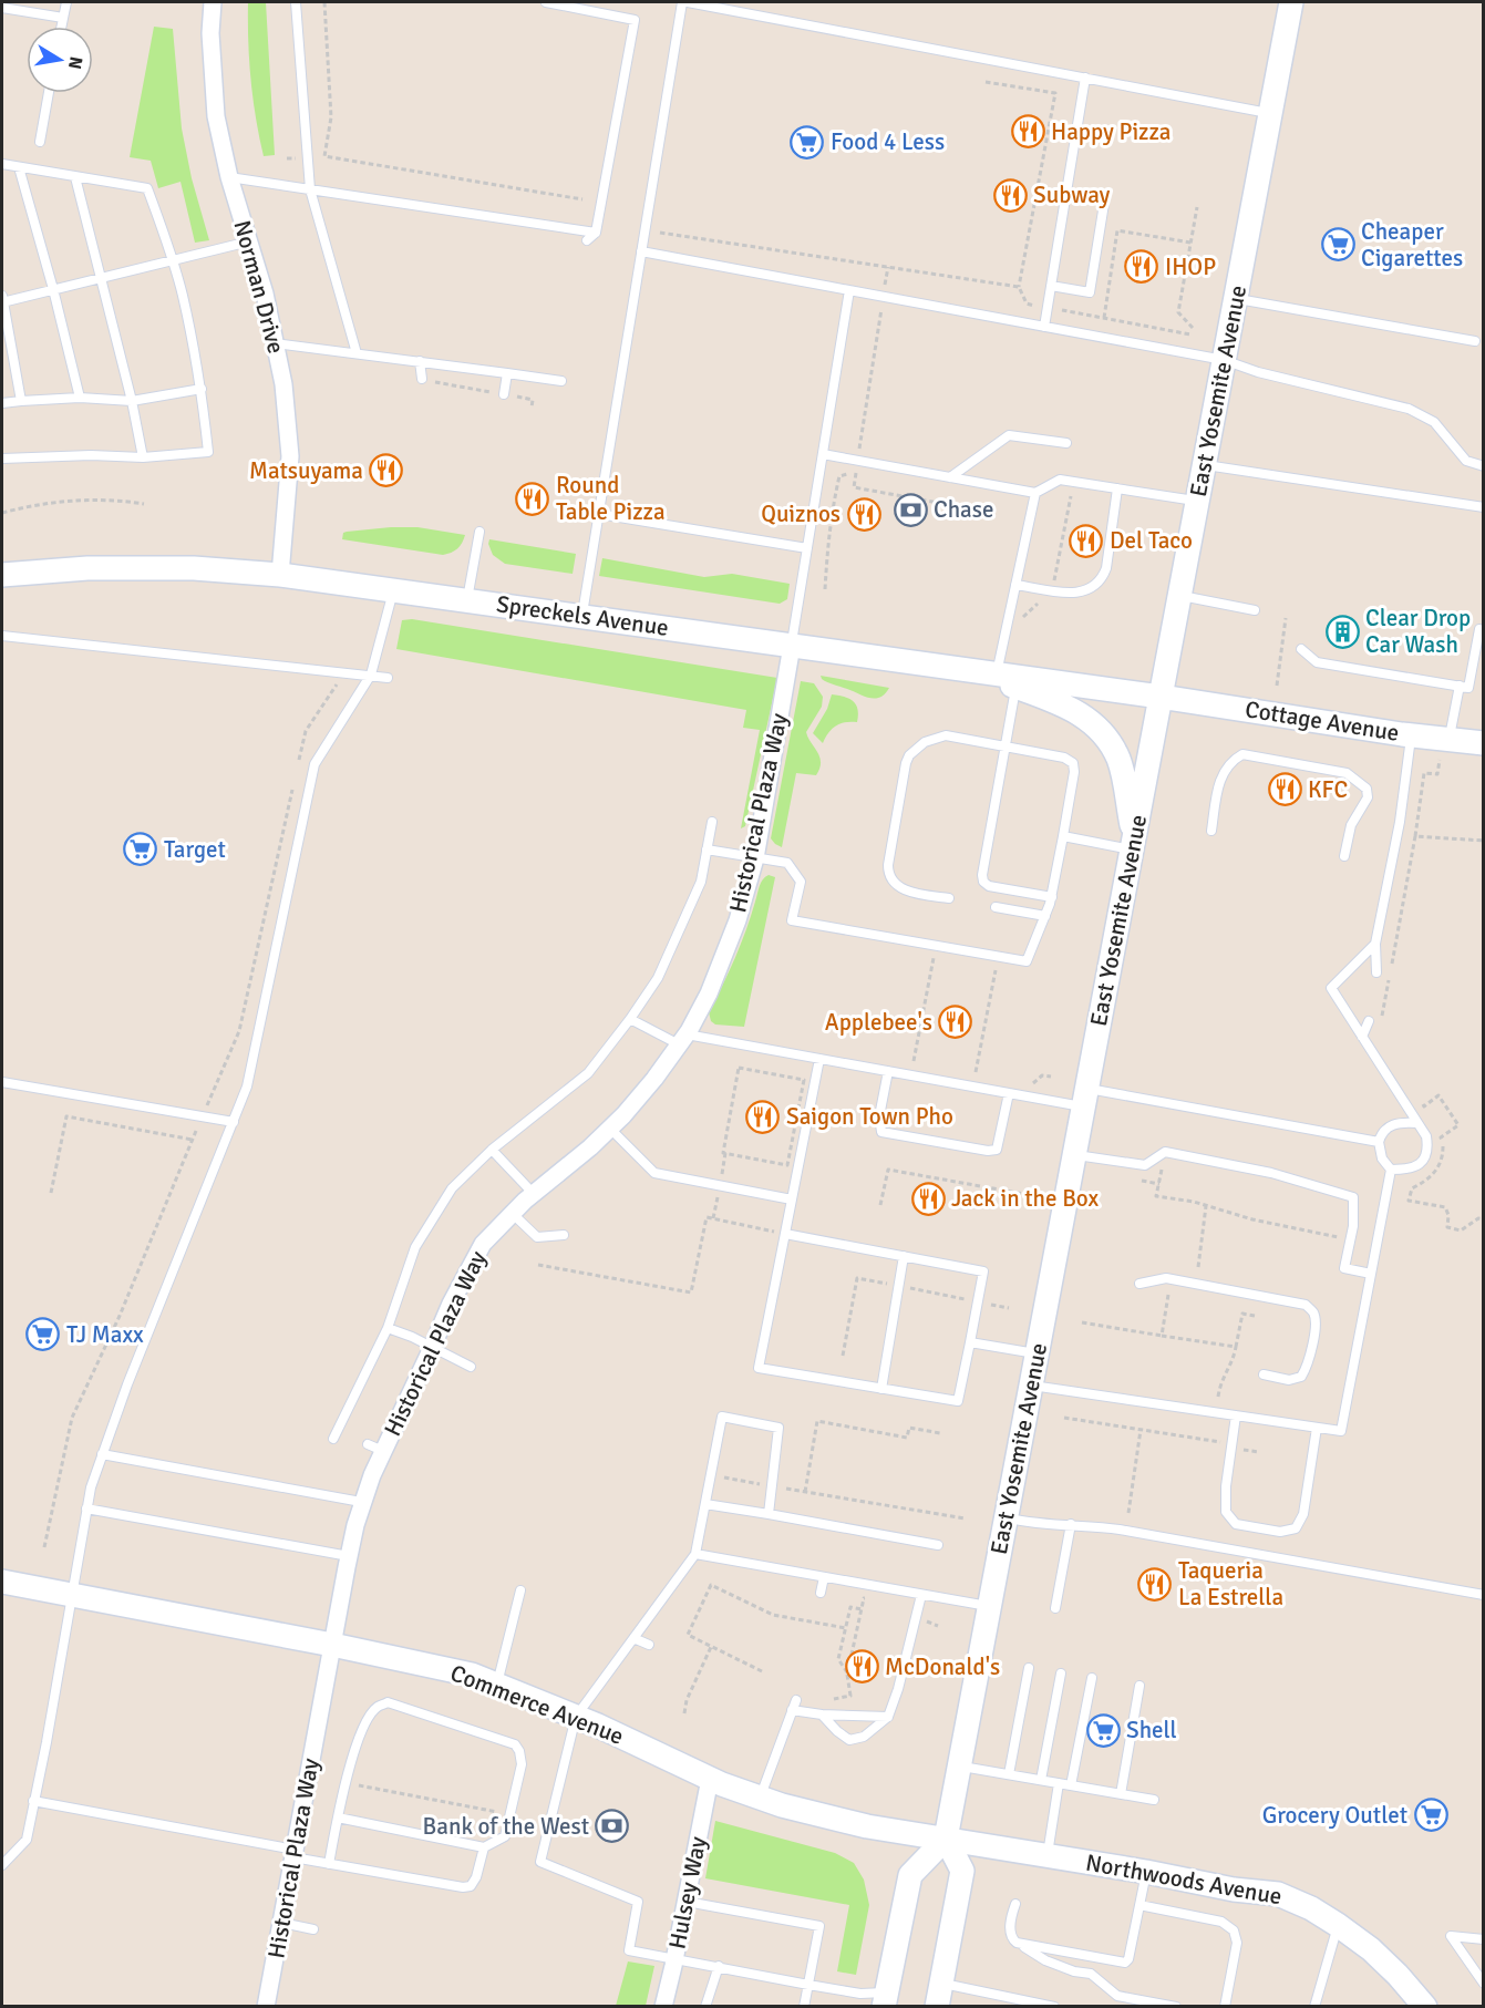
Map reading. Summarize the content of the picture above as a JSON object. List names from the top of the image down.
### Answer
{
  "streets": {
    "street": [
      "Norman Drive",
      "East Yosemite Avenue",
      "Spreckels Avenue",
      "Cottage Avenue",
      "Historical Plaza Way",
      "Commerce Avenue",
      "Northwoods Avenue",
      "Hulsey Way"
    ]
  },
  "crossings": [
    ["Norman Drive", "Spreckels Avenue"],
    ["East Yosemite Avenue", "Cottage Avenue"],
    ["East Yosemite Avenue", "Commerce Avenue"],
    ["East Yosemite Avenue", "Northwoods Avenue"],
    ["Spreckels Avenue", "Historical Plaza Way"],
    ["Historical Plaza Way", "Commerce Avenue"],
    ["Commerce Avenue", "Northwoods Avenue"],
    ["Commerce Avenue", "Hulsey Way"]
  ],
  "places": {
    "restaurant": [
      "Happy Pizza",
      "Subway",
      "IHOP",
      "Matsuyama",
      "Round Table Pizza",
      "Quiznos",
      "Del Taco",
      "KFC",
      "Applebee's",
      "Saigon Town Pho",
      "Jack in the Box",
      "Taqueria La Estrella",
      "McDonald's"
    ],
    "supermarket": [
      "Food 4 Less",
      "Cheaper Cigarettes",
      "Target",
      "TJ Maxx",
      "Shell",
      "Grocery Outlet"
    ],
    "bank": ["Chase", "Bank of the West"],
    "building": ["Clear Drop Car Wash"]
  },
  "north": "right"
}
